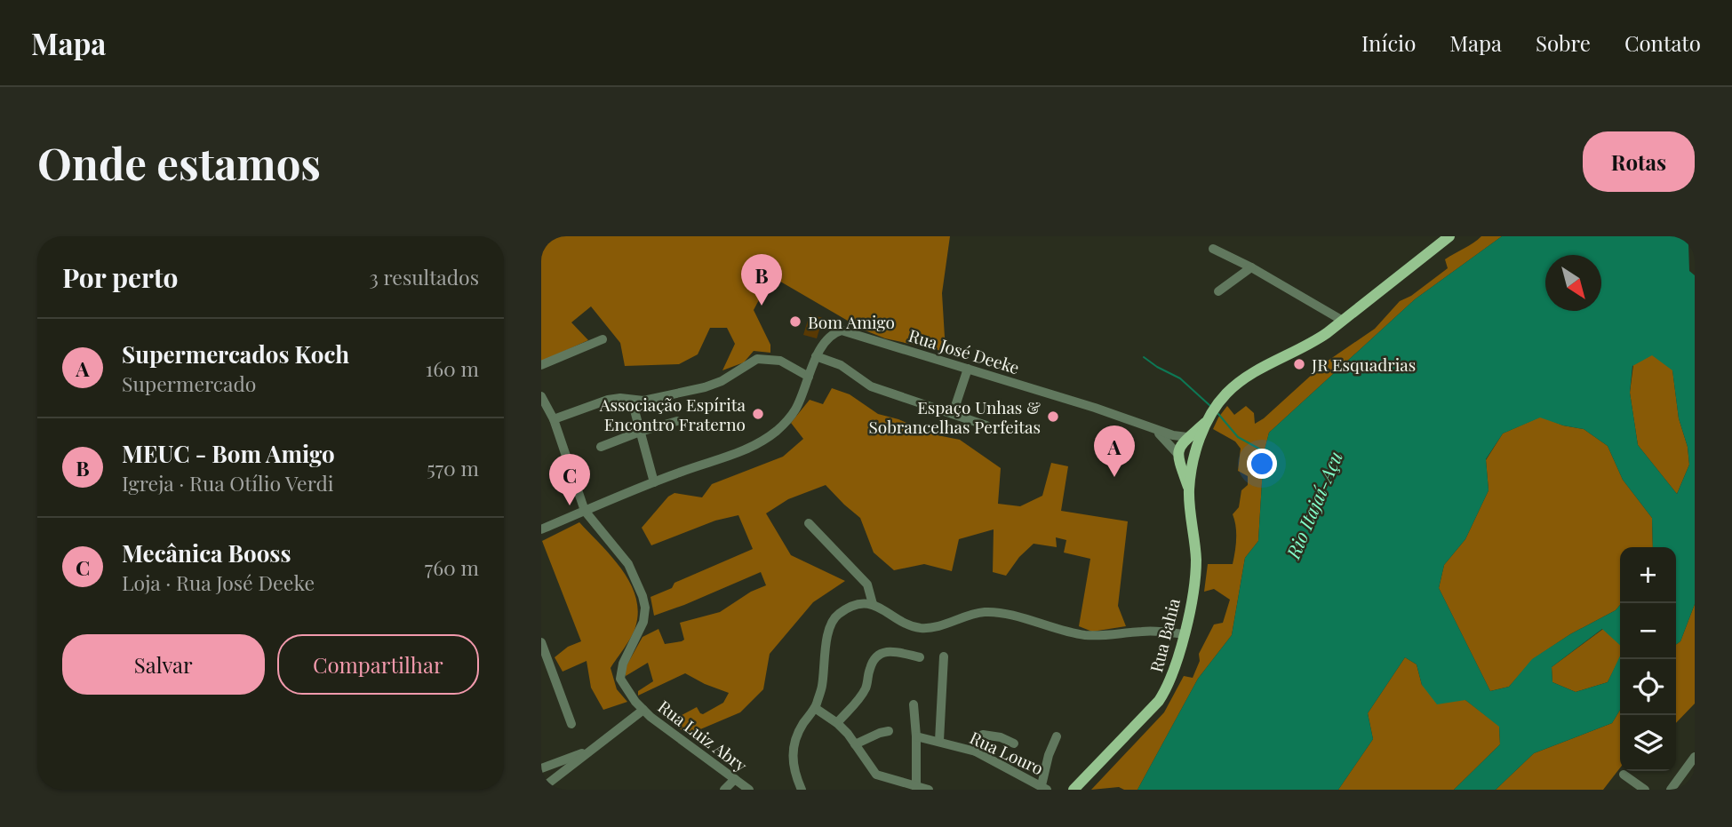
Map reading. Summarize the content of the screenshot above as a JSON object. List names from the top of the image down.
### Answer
{
  "streets": {
    "main road": ["Rua Bahia"],
    "street": ["Rua José Deeke", "Rua Luiz Abry", "Rua Louro"]
  },
  "crossings": [
    ["Rua José Deeke", "Rua Bahia"],
    ["Rua José Deeke", "Rua Luiz Abry"]
  ],
  "water": ["Rio Itajaí-Açu"],
  "places": [
    "Bom Amigo",
    "JR Esquadrias",
    "Associação Espírita Encontro Fraterno",
    "Espaço Unhas & Sobrancelhas Perfeitas"
  ],
  "north": "bottom right",
  "page": {
    "header": "Mapa",
    "nav": [
      "Início",
      "Mapa",
      "Sobre",
      "Contato"
    ],
    "buttons": [
      "Rotas",
      ["Salvar", "Compartilhar"]
    ],
    "title": "Onde estamos",
    "heading": ["Por perto", "3 resultados"],
    "pins": ["B", "A", "C"],
    "list": [
      {
        "mark": "A",
        "name": "Supermercados Koch",
        "note": "Supermercado",
        "value": "160 m"
      },
      {
        "mark": "B",
        "name": "MEUC - Bom Amigo",
        "note": "Igreja · Rua Otílio Verdi",
        "value": "570 m"
      },
      {
        "mark": "C",
        "name": "Mecânica Booss",
        "note": "Loja · Rua José Deeke",
        "value": "760 m"
      }
    ],
    "map_buttons": ["+", "−"]
  }
}
